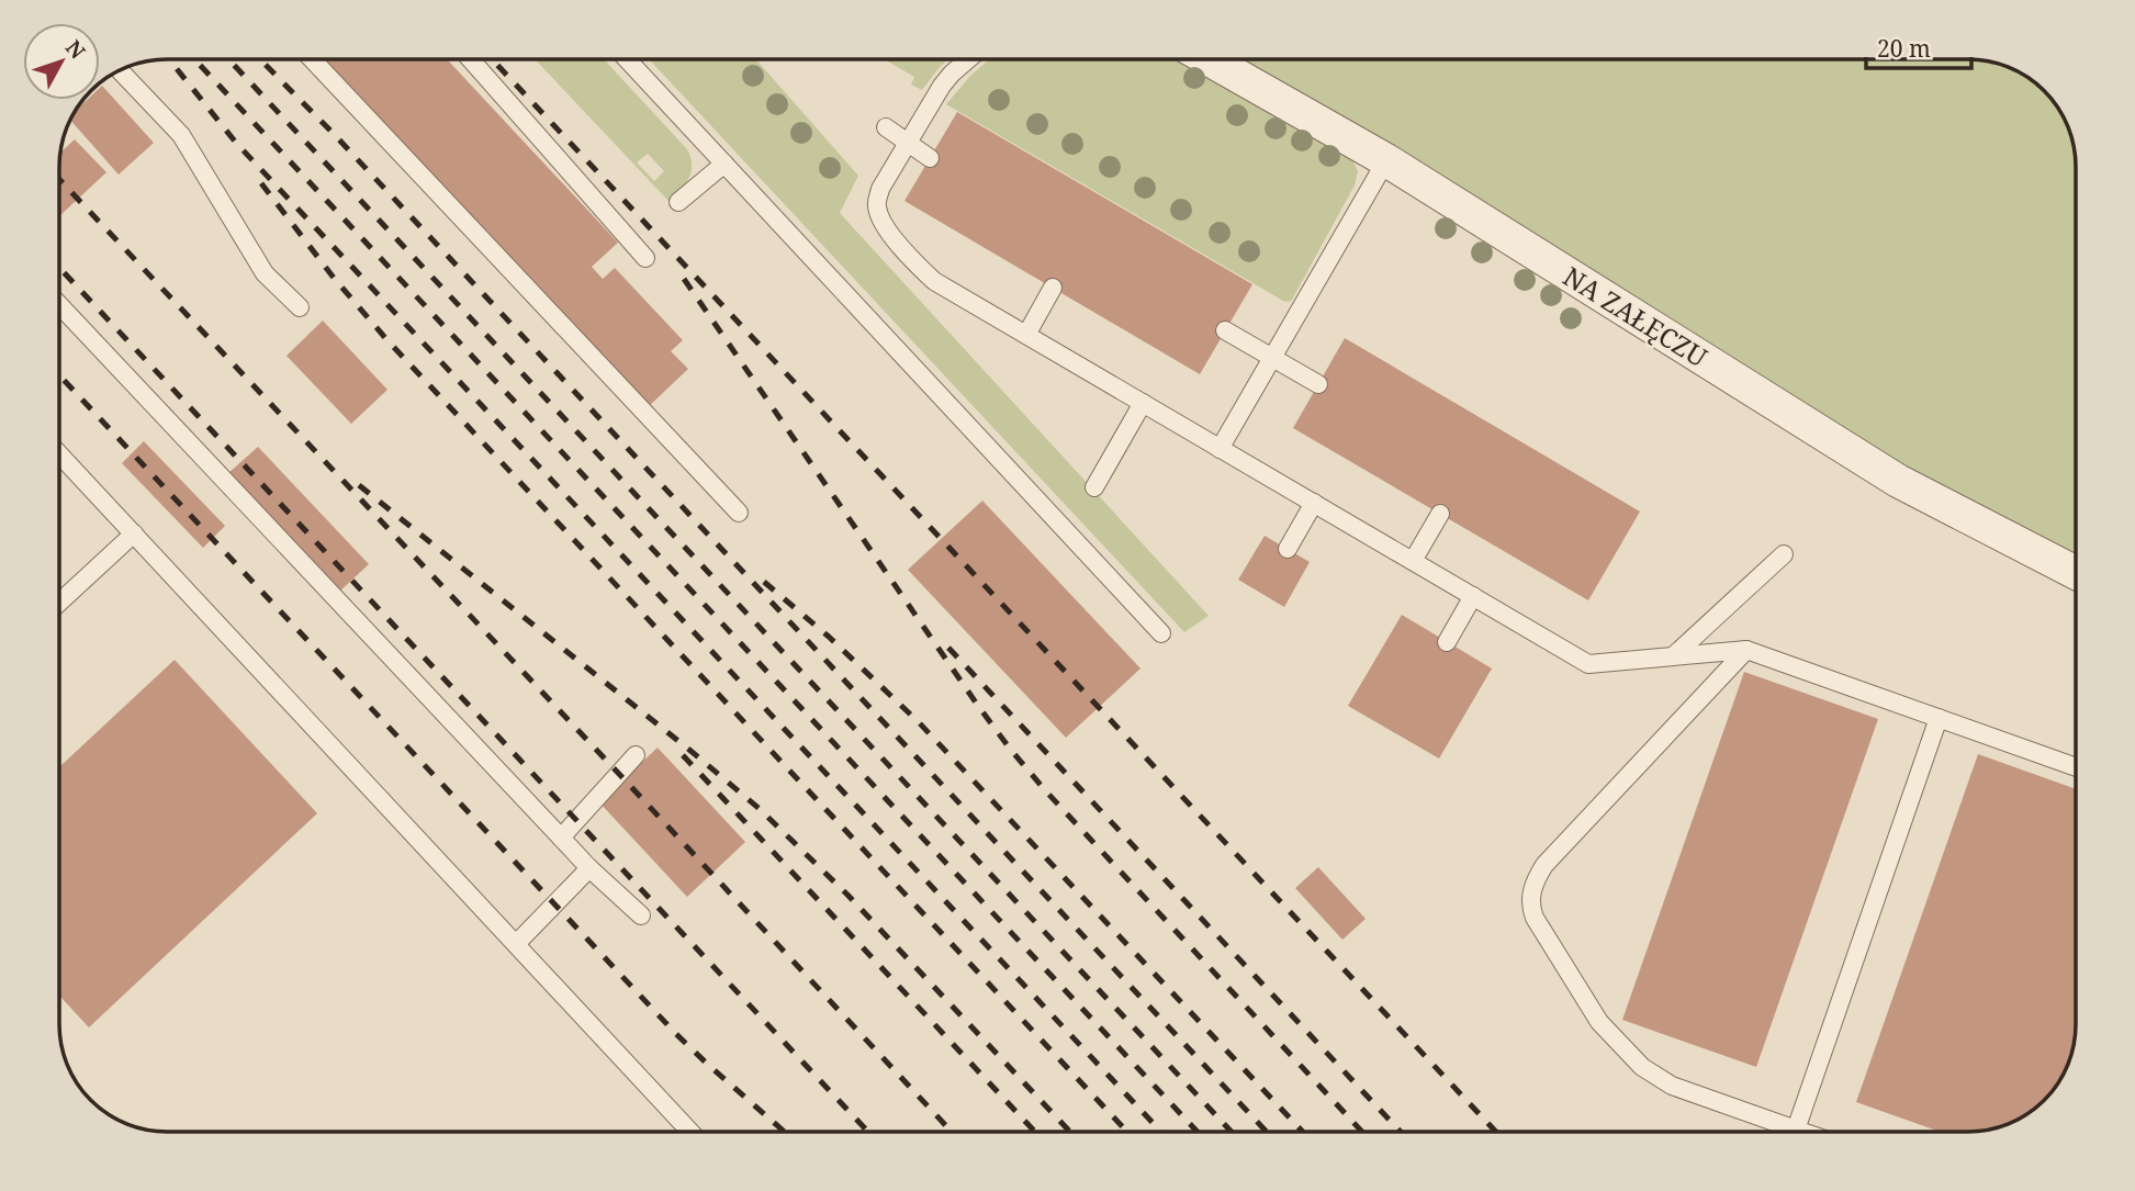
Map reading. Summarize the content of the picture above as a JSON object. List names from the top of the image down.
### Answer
{
  "streets": {
    "street": ["NA ZAŁĘCZU"]
  },
  "scale_bar": "20 m",
  "north": "top right"
}
